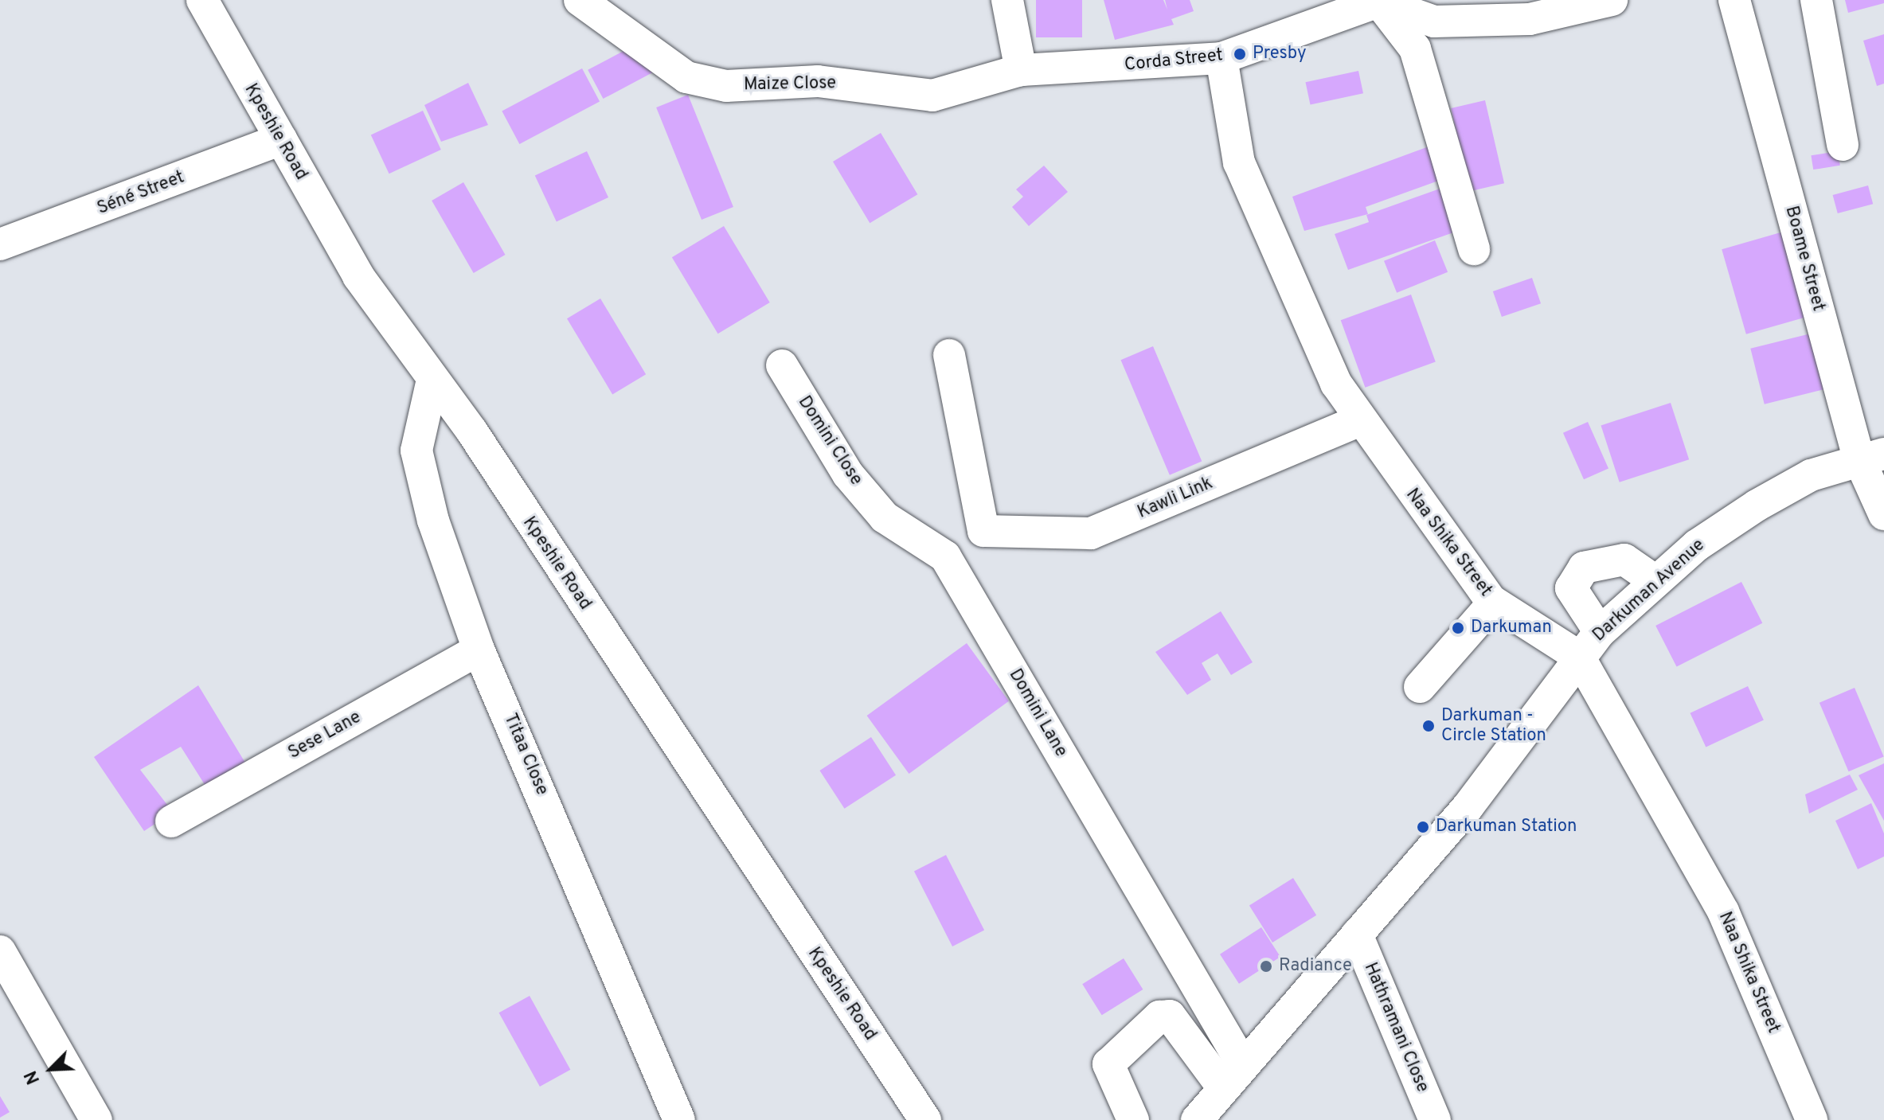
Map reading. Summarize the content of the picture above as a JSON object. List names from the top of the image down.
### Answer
{
  "streets": {
    "street": [
      "Corda Street",
      "Maize Close",
      "Kpeshie Road",
      "Séné Street",
      "Boame Street",
      "Domini Close",
      "Kawli Link",
      "Naa Shika Street",
      "Darkuman Avenue",
      "Domini Lane",
      "Sese Lane",
      "Titaa Close",
      "Hathramani Close"
    ]
  },
  "crossings": [
    ["Corda Street", "Maize Close"],
    ["Corda Street", "Naa Shika Street"],
    ["Kpeshie Road", "Séné Street"],
    ["Kpeshie Road", "Titaa Close"],
    ["Boame Street", "Darkuman Avenue"],
    ["Domini Close", "Domini Lane"],
    ["Kawli Link", "Naa Shika Street"],
    ["Naa Shika Street", "Darkuman Avenue"],
    ["Darkuman Avenue", "Domini Lane"],
    ["Darkuman Avenue", "Hathramani Close"],
    ["Sese Lane", "Titaa Close"]
  ],
  "places": [
    "Presby",
    "Darkuman",
    "Darkuman - Circle Station",
    "Darkuman Station",
    "Radiance"
  ],
  "north": "bottom left"
}
